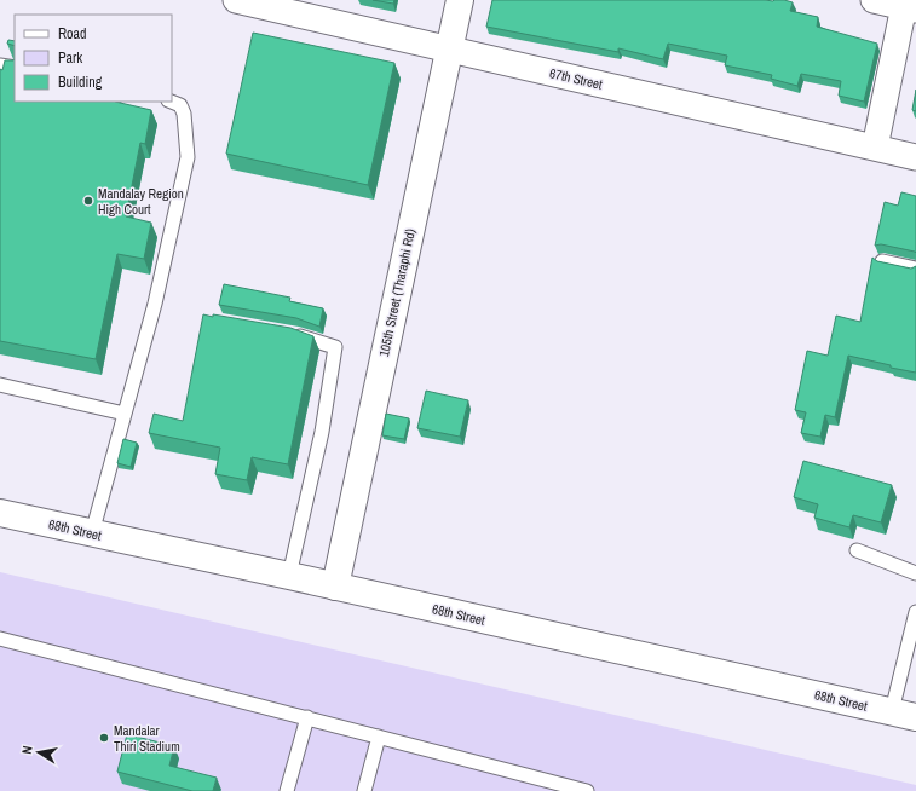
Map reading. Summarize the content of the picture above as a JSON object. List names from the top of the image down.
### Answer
{
  "streets": {
    "main road": ["105th Street (Tharaphi Rd)", "68th Street"],
    "street": ["67th Street"]
  },
  "crossings": [
    ["67th Street", "105th Street (Tharaphi Rd)"],
    ["105th Street (Tharaphi Rd)", "68th Street"]
  ],
  "places": ["Mandalay Region High Court", "Mandalar Thiri Stadium"],
  "legend": ["Road", "Park", "Building"],
  "north": "left"
}
